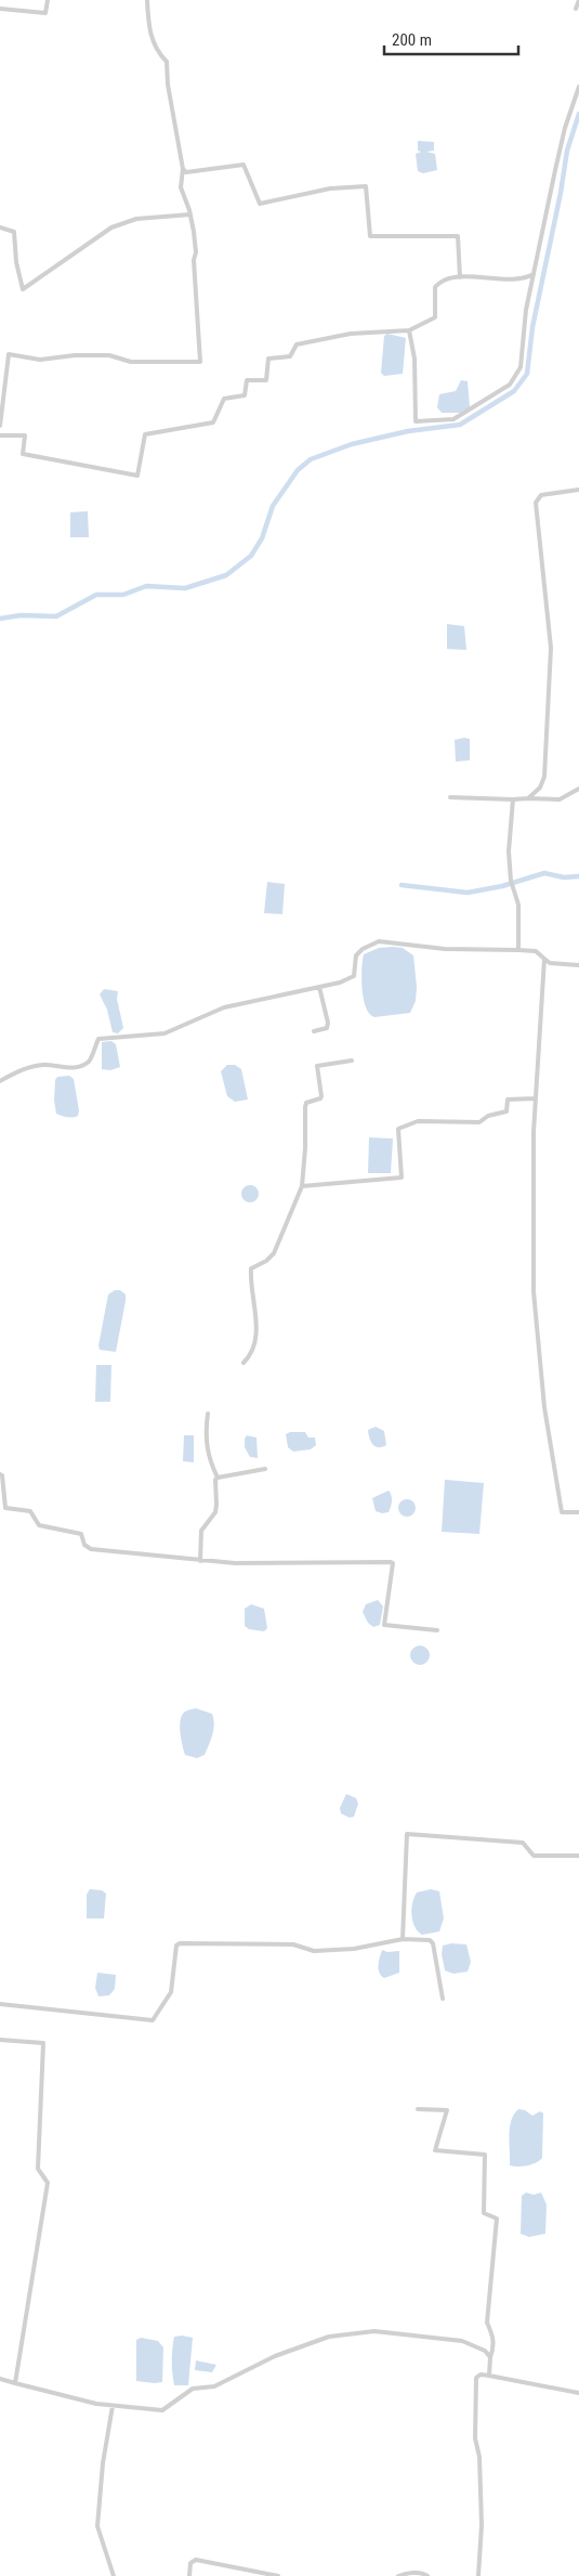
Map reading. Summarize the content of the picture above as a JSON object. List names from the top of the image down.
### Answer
{
  "scale_bar": "200 m"
}
